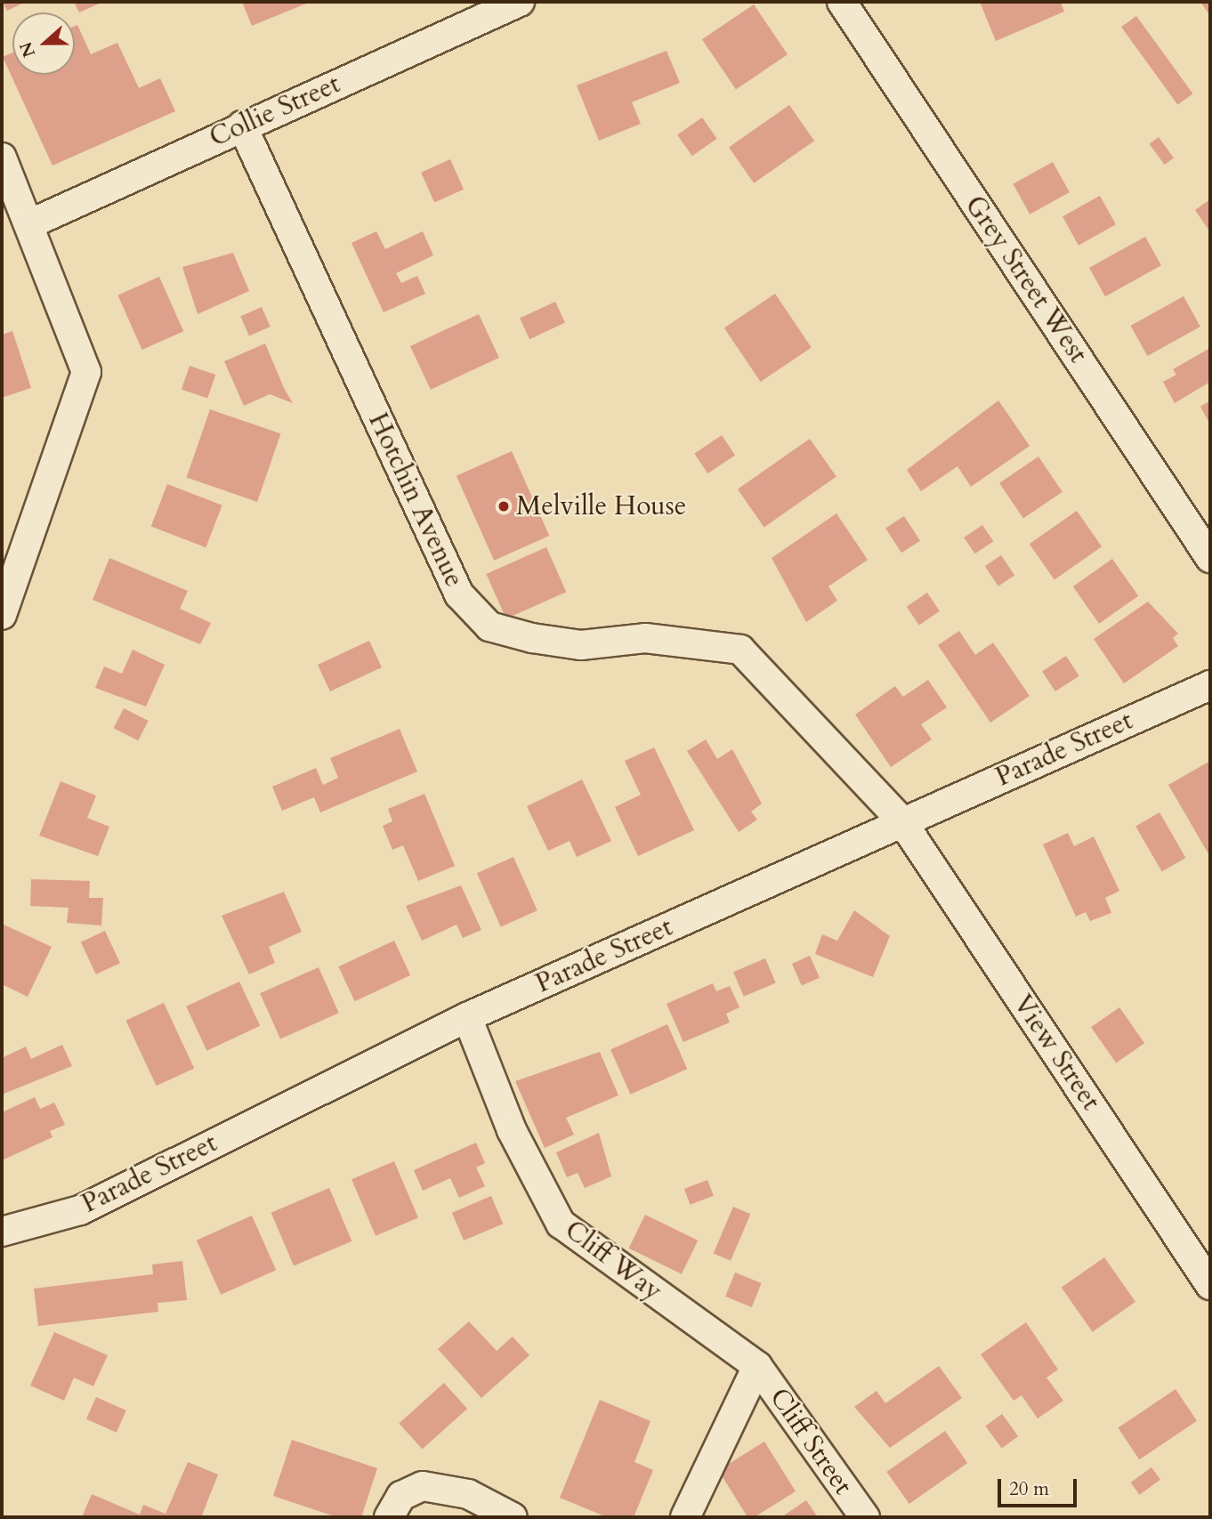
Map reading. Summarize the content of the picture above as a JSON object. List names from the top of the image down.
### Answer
{
  "streets": {
    "street": [
      "Collie Street",
      "Grey Street West",
      "Hotchin Avenue",
      "Parade Street",
      "View Street",
      "Cliff Way",
      "Cliff Street"
    ]
  },
  "crossings": [
    ["Collie Street", "Hotchin Avenue"],
    ["Hotchin Avenue", "Parade Street"],
    ["Hotchin Avenue", "View Street"],
    ["Parade Street", "View Street"],
    ["Parade Street", "Cliff Way"],
    ["Cliff Way", "Cliff Street"]
  ],
  "places": ["Melville House"],
  "scale_bar": "20 m",
  "north": "left"
}
